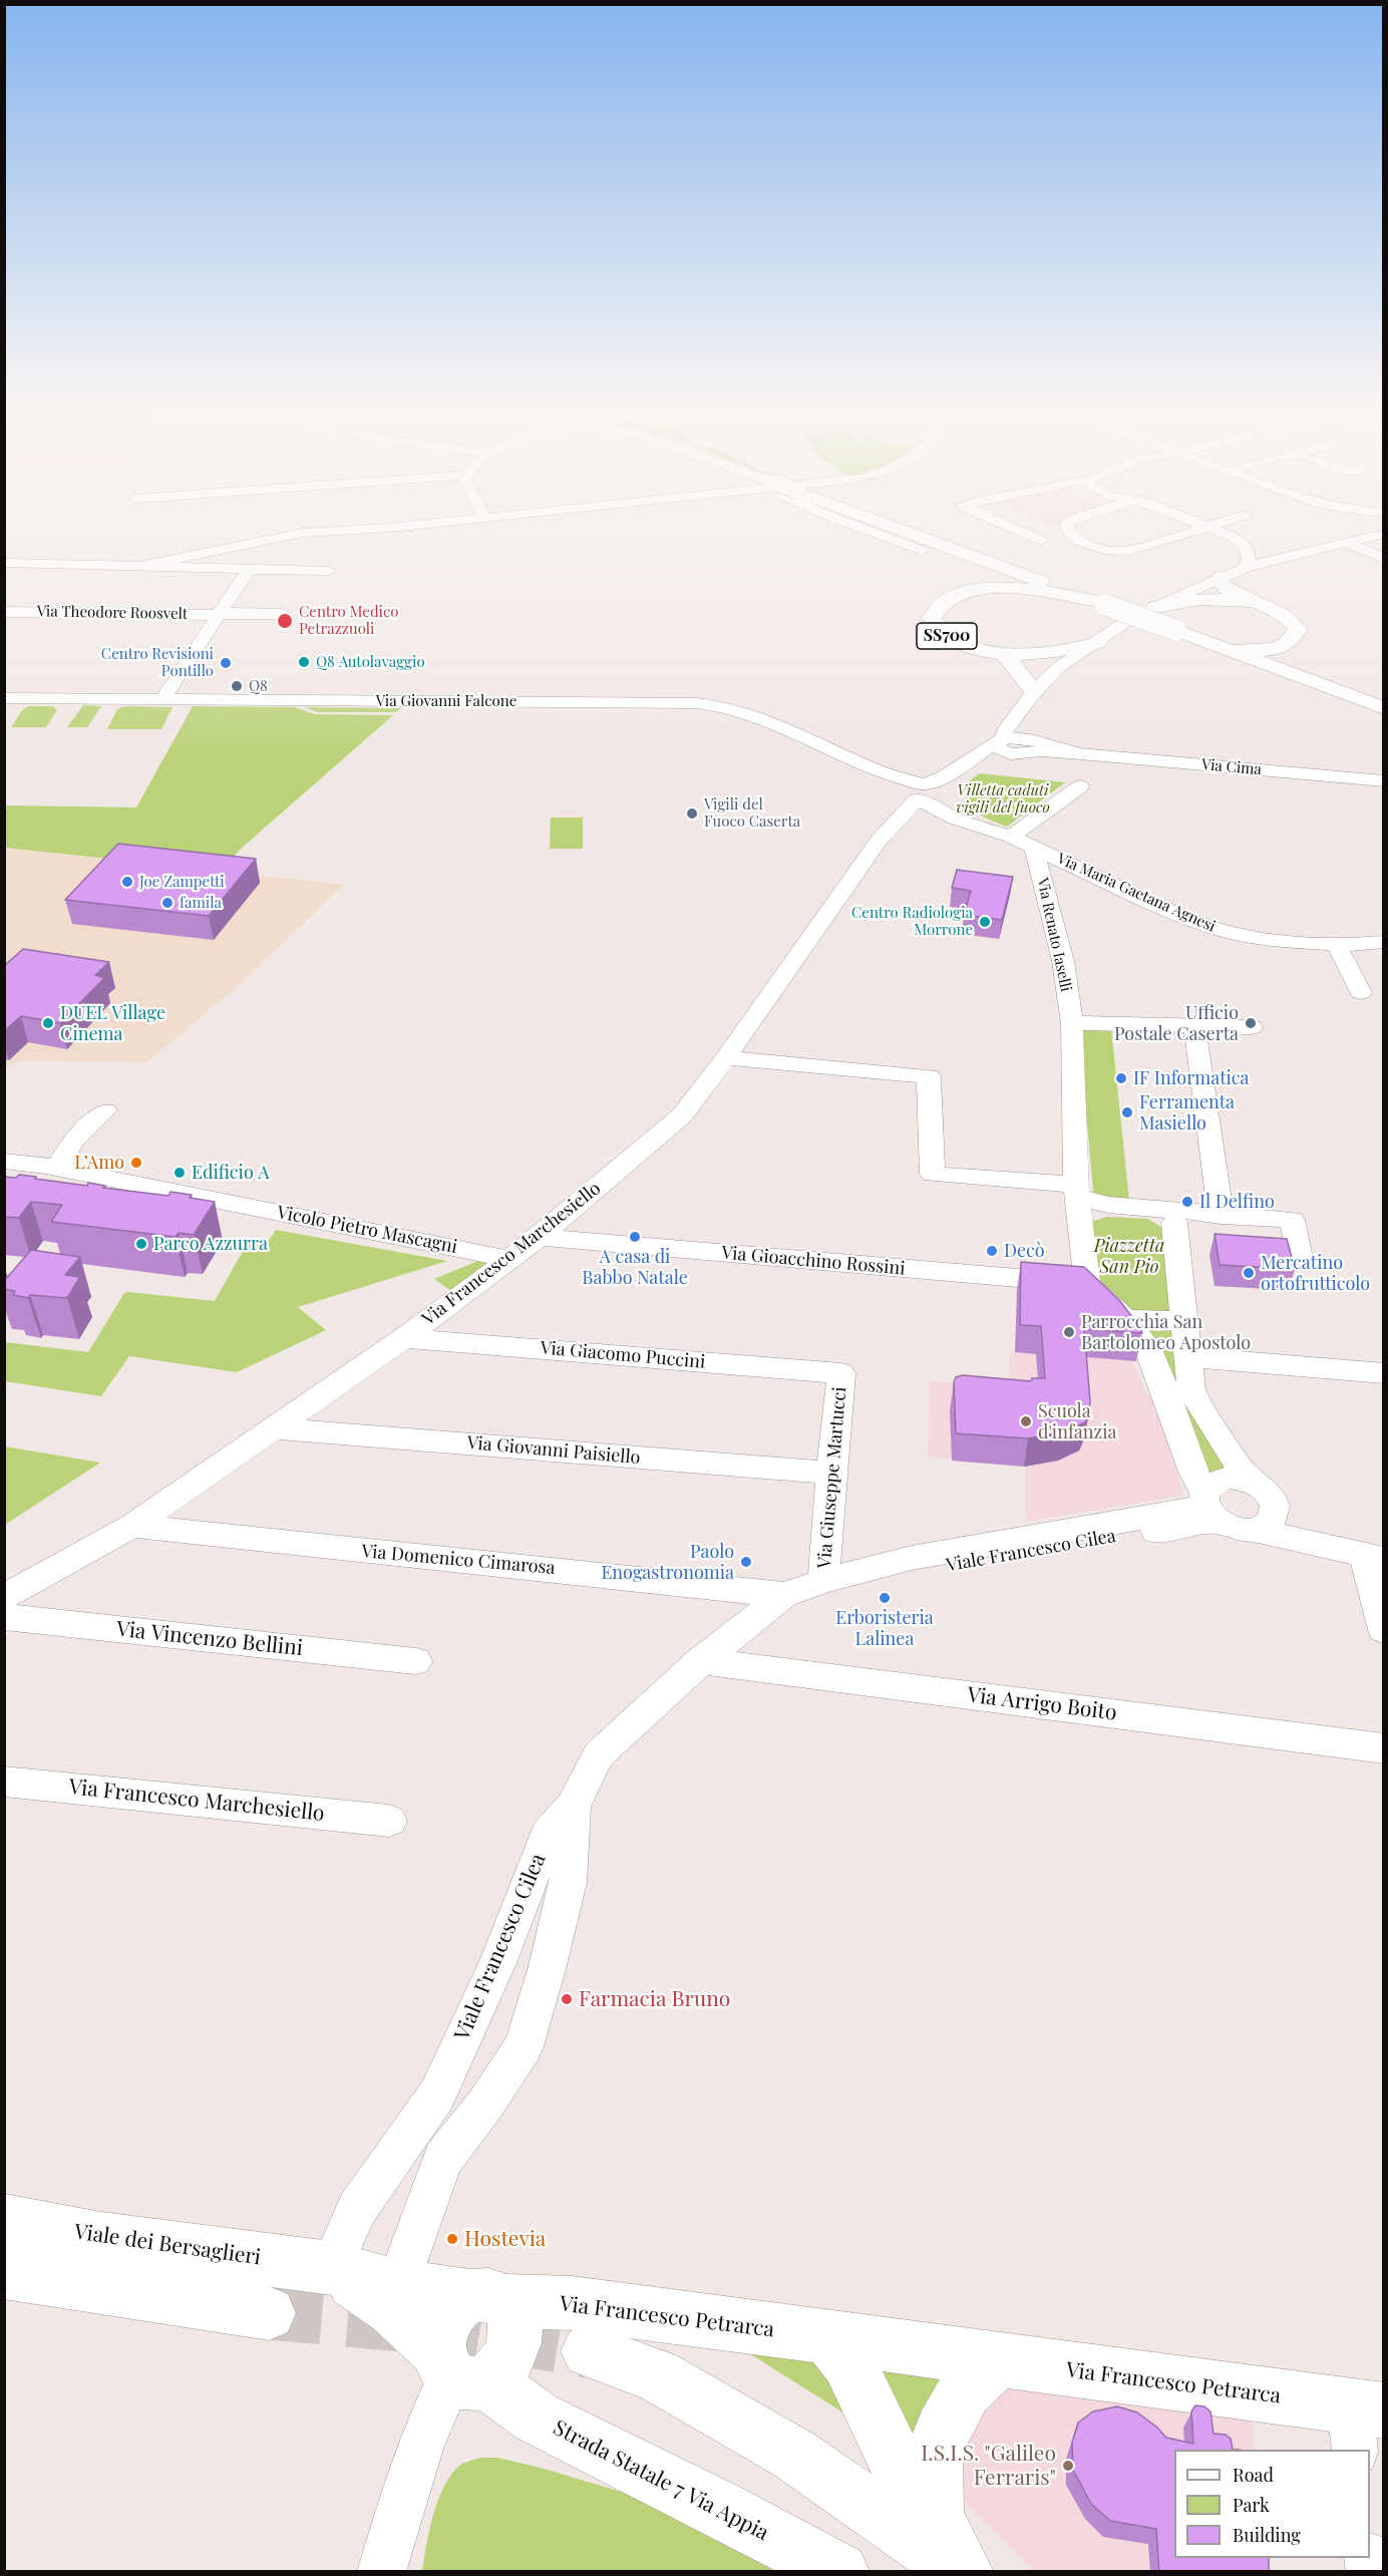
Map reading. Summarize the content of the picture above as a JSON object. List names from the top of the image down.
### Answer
{
  "streets": {
    "main road": [
      "SS700",
      "Viale dei Bersaglieri",
      "Via Francesco Petrarca",
      "Strada Statale 7 Via Appia"
    ],
    "street": [
      "Via Theodore Roosvelt",
      "Via Giovanni Falcone",
      "Via Cima",
      "Via Maria Gaetana Agnesi",
      "Via Renato Iaselli",
      "Vicolo Pietro Mascagni",
      "Via Francesco Marchesiello",
      "Via Gioacchino Rossini",
      "Via Giacomo Puccini",
      "Via Giovanni Paisiello",
      "Via Giuseppe Martucci",
      "Viale Francesco Cilea",
      "Via Domenico Cimarosa",
      "Via Vincenzo Bellini",
      "Via Arrigo Boito"
    ]
  },
  "crossings": [
    ["SS700", "Via Francesco Marchesiello"],
    ["Via Giovanni Falcone", "Via Maria Gaetana Agnesi"],
    ["Via Giovanni Falcone", "Via Francesco Marchesiello"],
    ["Via Maria Gaetana Agnesi", "Via Renato Iaselli"],
    ["Via Maria Gaetana Agnesi", "Via Francesco Marchesiello"],
    ["Via Renato Iaselli", "Via Gioacchino Rossini"],
    ["Vicolo Pietro Mascagni", "Via Francesco Marchesiello"],
    ["Via Francesco Marchesiello", "Via Gioacchino Rossini"],
    ["Via Francesco Marchesiello", "Via Giacomo Puccini"],
    ["Via Francesco Marchesiello", "Via Giovanni Paisiello"],
    ["Via Francesco Marchesiello", "Via Domenico Cimarosa"],
    ["Via Giacomo Puccini", "Via Giuseppe Martucci"],
    ["Via Giovanni Paisiello", "Via Giuseppe Martucci"],
    ["Via Giuseppe Martucci", "Viale Francesco Cilea"],
    ["Viale Francesco Cilea", "Via Domenico Cimarosa"],
    ["Viale Francesco Cilea", "Via Arrigo Boito"],
    ["Viale Francesco Cilea", "Viale dei Bersaglieri"],
    ["Viale Francesco Cilea", "Via Francesco Petrarca"],
    ["Viale Francesco Cilea", "Strada Statale 7 Via Appia"],
    ["Viale dei Bersaglieri", "Via Francesco Petrarca"],
    ["Viale dei Bersaglieri", "Strada Statale 7 Via Appia"],
    ["Via Francesco Petrarca", "Strada Statale 7 Via Appia"]
  ],
  "parks": ["Villetta caduti vigili del fuoco", "Piazzetta San Pio"],
  "places": [
    "Centro Medico Petrazzuoli",
    "Q8 Autolavaggio",
    "Centro Revisioni Pontillo",
    "Q8",
    "Vigili del Fuoco Caserta",
    "Joe Zampetti",
    "famila",
    "Centro Radiologia Morrone",
    "DUEL Village Cinema",
    "Ufficio Postale Caserta",
    "IF Informatica",
    "Ferramenta Masiello",
    "L’Amo",
    "Edificio A",
    "Il Delfino",
    "A casa di Babbo Natale",
    "Parco Azzurra",
    "Decò",
    "Mercatino ortofrutticolo",
    "Parrocchia San Bartolomeo Apostolo",
    "Scuola d'infanzia",
    "Paolo Enogastronomia",
    "Erboristeria Lalinea",
    "Farmacia Bruno",
    "Hostevia",
    "I.S.I.S. \"Galileo Ferraris\""
  ],
  "legend": ["Road", "Park", "Building"]
}
